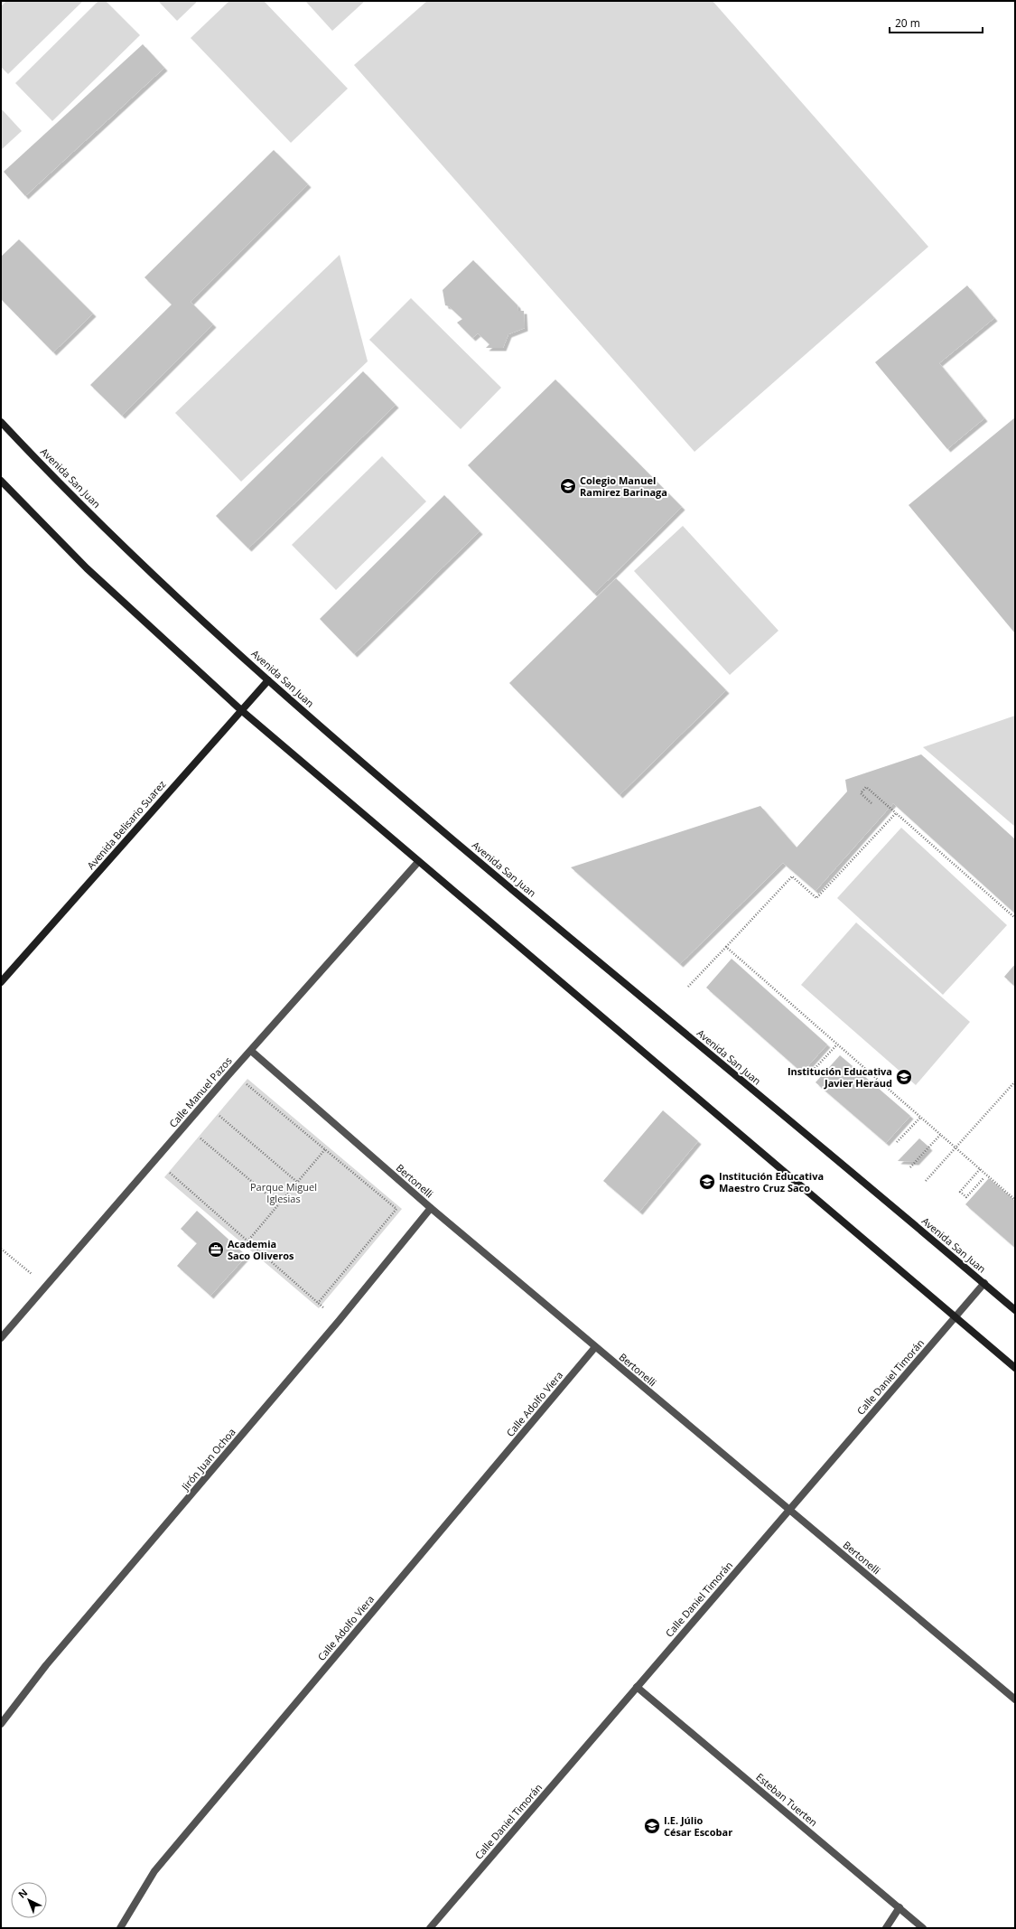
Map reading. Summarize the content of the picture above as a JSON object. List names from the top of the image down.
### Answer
{
  "streets": {
    "main road": ["Avenida San Juan", "Avenida Belisario Suarez"],
    "street": [
      "Calle Manuel Pazos",
      "Bertonelli",
      "Calle Daniel Timorán",
      "Calle Adolfo Viera",
      "Jirón Juan Ochoa",
      "Esteban Tuerten"
    ]
  },
  "crossings": [
    ["Avenida San Juan", "Avenida Belisario Suarez"],
    ["Avenida San Juan", "Calle Daniel Timorán"],
    ["Calle Manuel Pazos", "Bertonelli"],
    ["Bertonelli", "Calle Daniel Timorán"],
    ["Bertonelli", "Calle Adolfo Viera"],
    ["Bertonelli", "Jirón Juan Ochoa"],
    ["Calle Daniel Timorán", "Esteban Tuerten"]
  ],
  "parks": ["Parque Miguel Iglesias"],
  "places": {
    "school or university": [
      "Colegio Manuel Ramirez Barinaga",
      "Institución Educativa Javier Heraud",
      "Institución Educativa Maestro Cruz Saco",
      "I.E. Júlio César Escobar"
    ],
    "office": ["Academia Saco Oliveros"]
  },
  "scale_bar": "20 m",
  "north": "top left"
}
